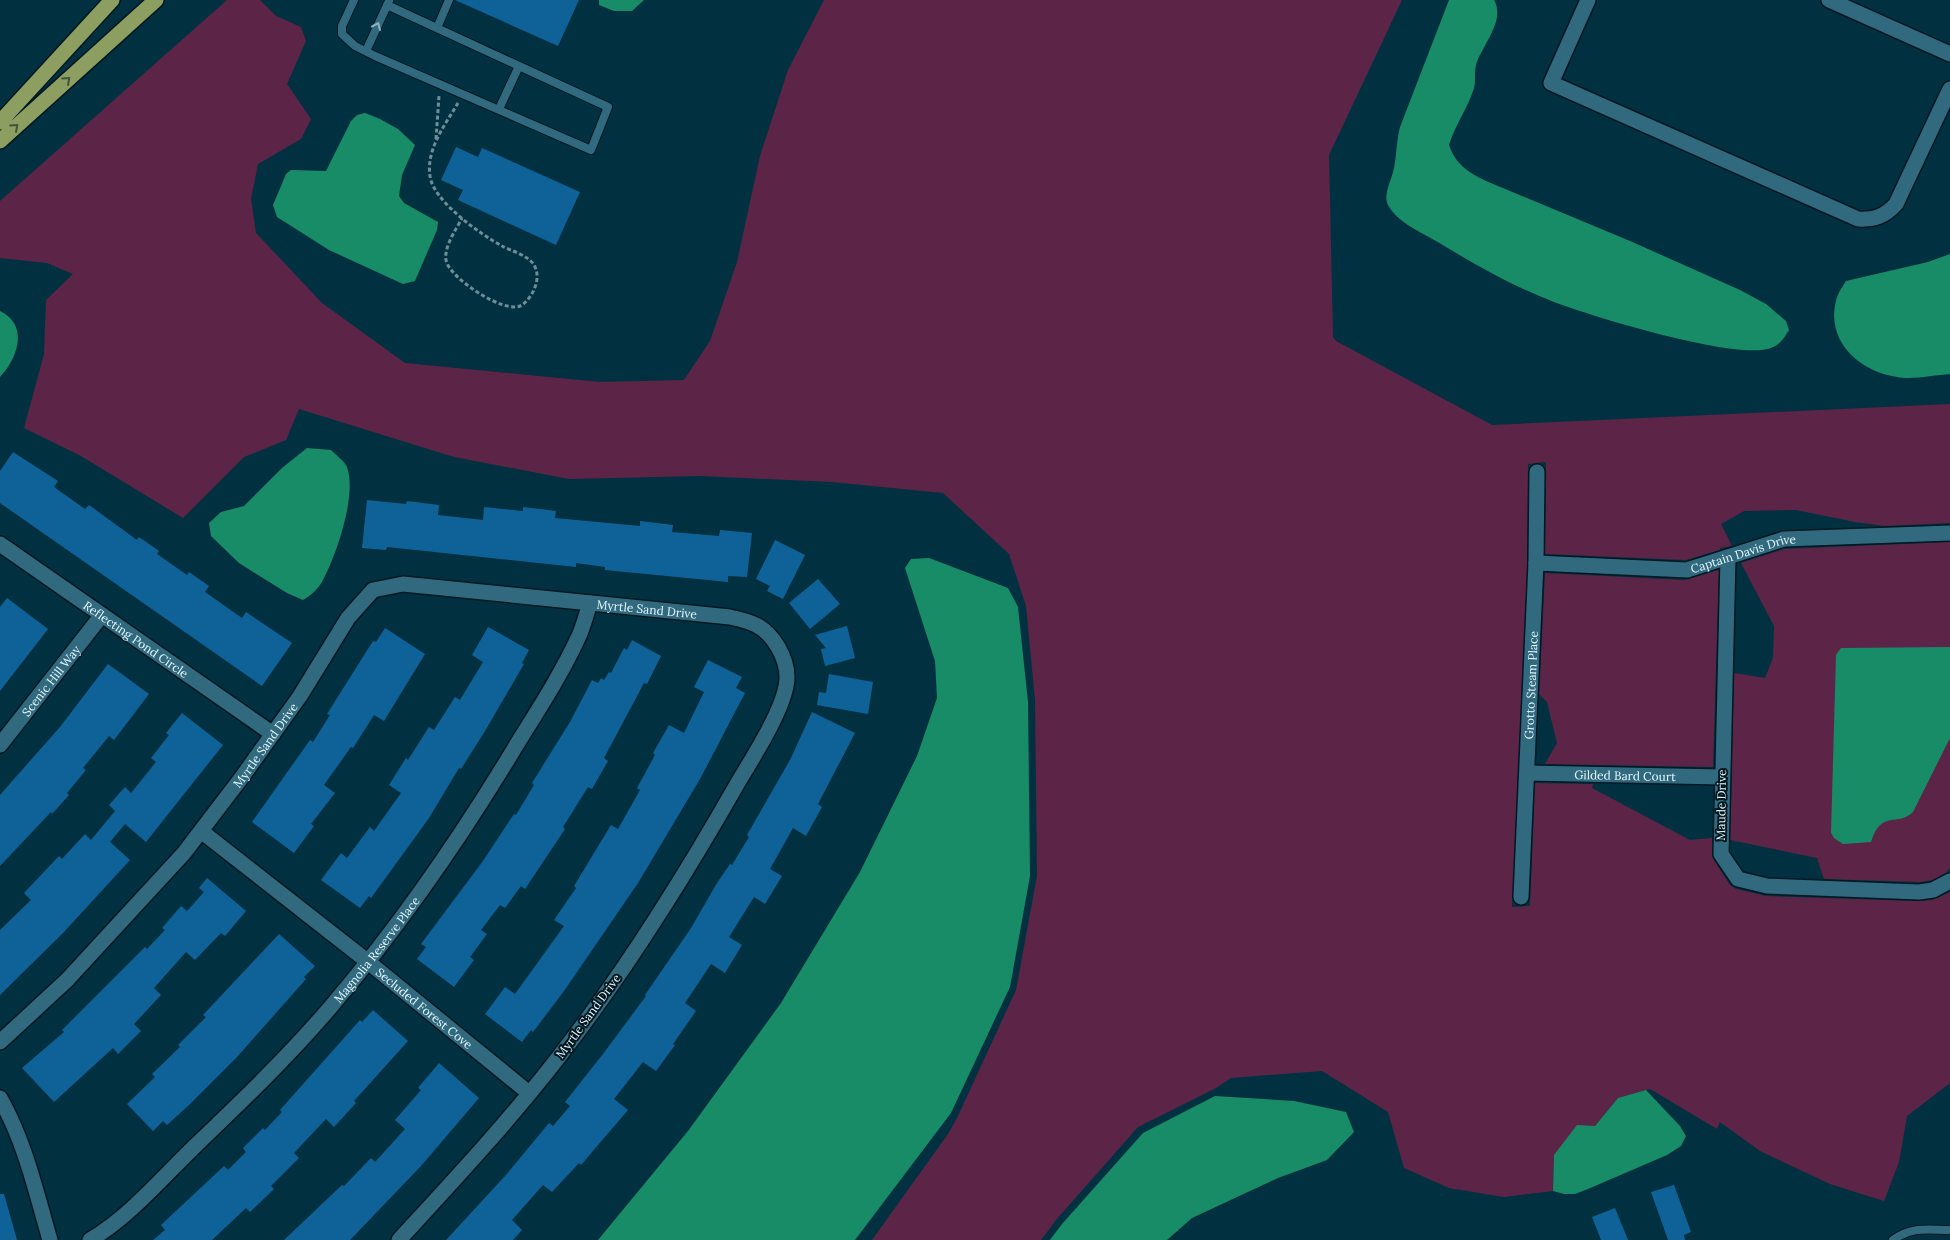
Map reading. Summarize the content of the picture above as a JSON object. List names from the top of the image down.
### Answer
{
  "streets": {
    "street": [
      "Captain Davis Drive",
      "Myrtle Sand Drive",
      "Reflecting Pond Circle",
      "Scenic Hill Way",
      "Grotto Steam Place",
      "Gilded Bard Court",
      "Maude Drive",
      "Magnolia Reserve Place",
      "Secluded Forest Cove"
    ]
  },
  "crossings": [
    ["Captain Davis Drive", "Grotto Steam Place"],
    ["Captain Davis Drive", "Maude Drive"],
    ["Myrtle Sand Drive", "Reflecting Pond Circle"],
    ["Myrtle Sand Drive", "Magnolia Reserve Place"],
    ["Myrtle Sand Drive", "Secluded Forest Cove"],
    ["Reflecting Pond Circle", "Scenic Hill Way"],
    ["Grotto Steam Place", "Gilded Bard Court"],
    ["Gilded Bard Court", "Maude Drive"],
    ["Magnolia Reserve Place", "Secluded Forest Cove"]
  ]
}
